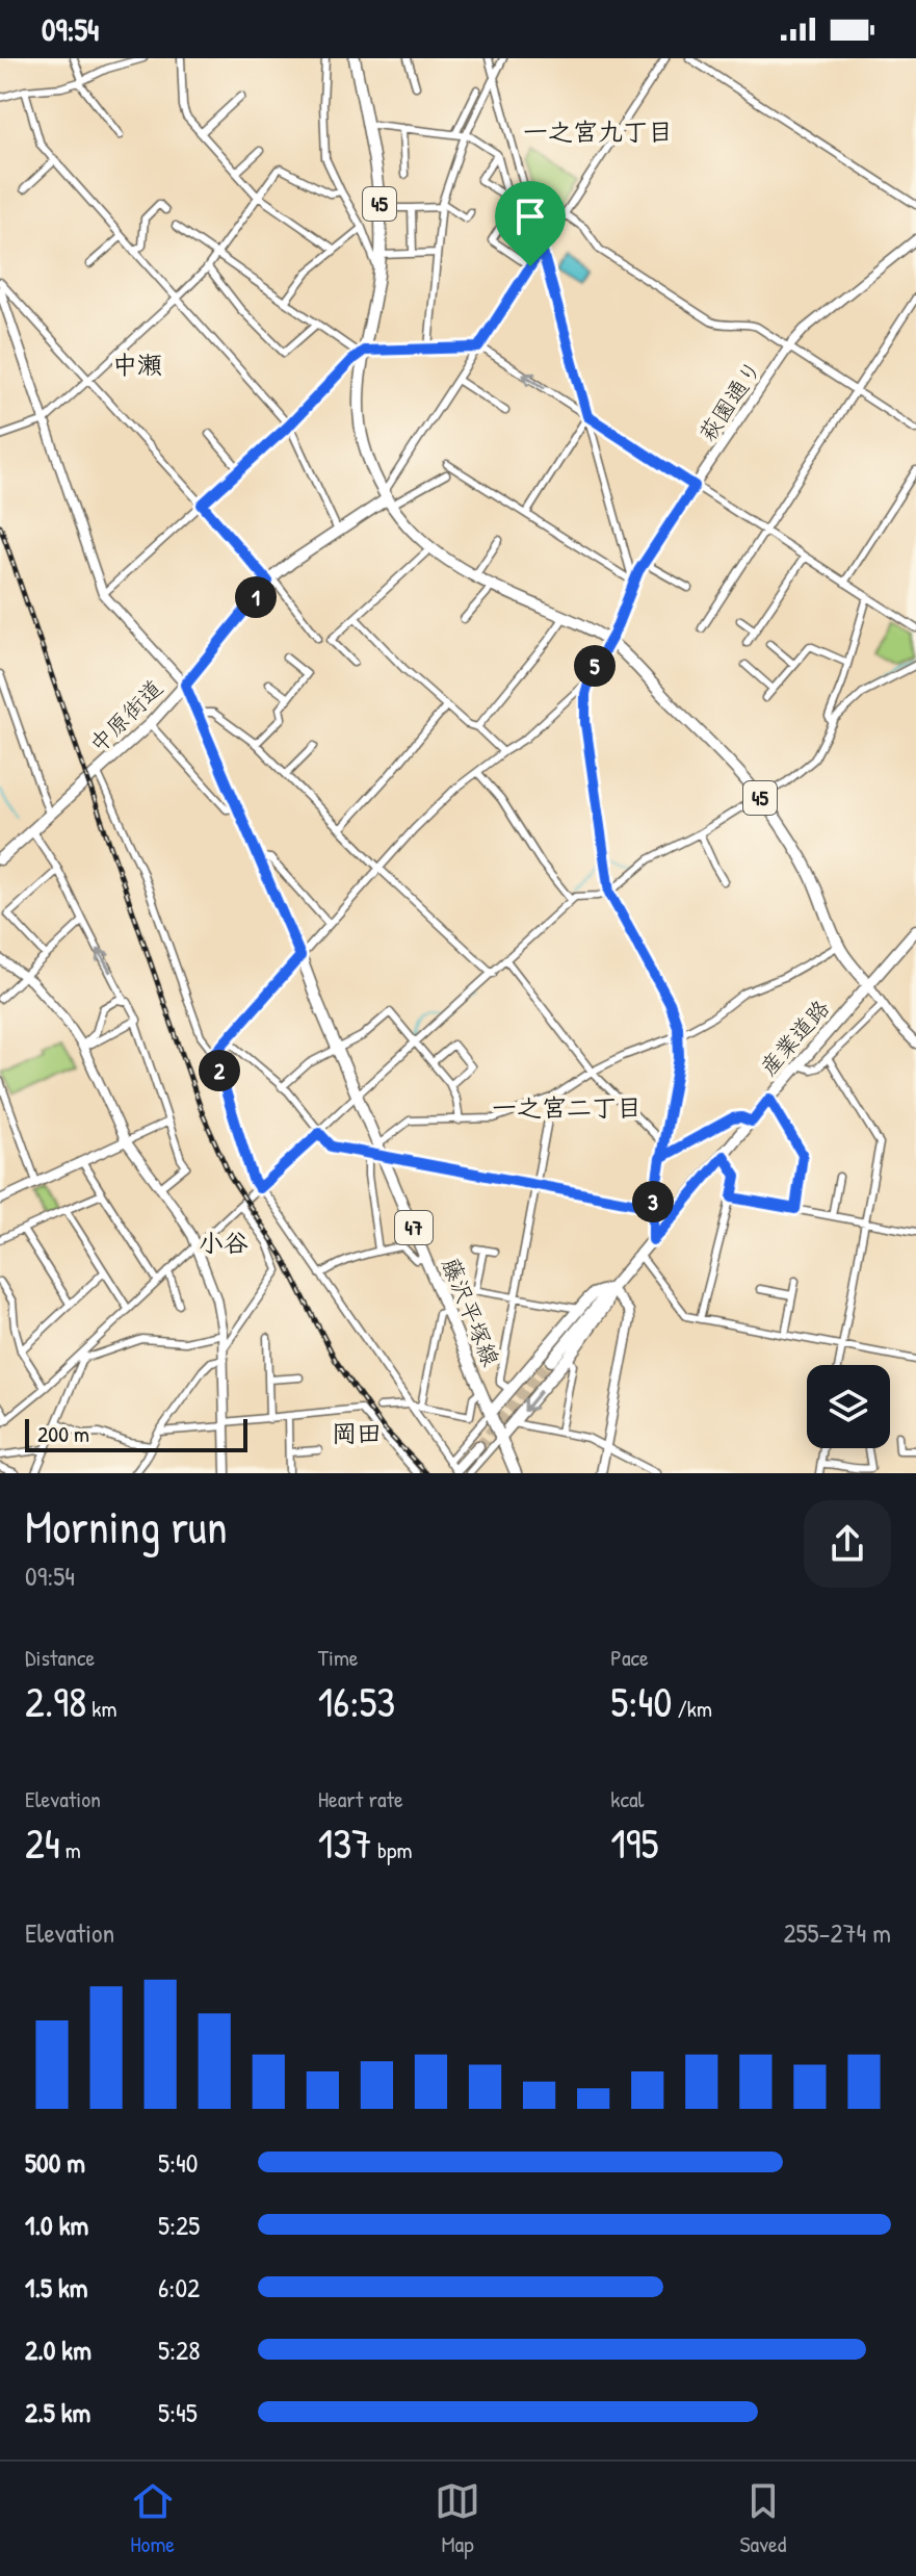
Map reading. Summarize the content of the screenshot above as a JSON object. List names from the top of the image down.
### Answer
{
  "streets": {
    "main road": [
      "45",
      "中原街道",
      "産業道路",
      "47",
      "藤沢平塚線"
    ],
    "street": ["萩園通り"]
  },
  "crossings": [
    ["45", "萩園通り"],
    ["45", "中原街道"],
    ["45", "産業道路"],
    ["萩園通り", "産業道路"],
    ["中原街道", "47"],
    ["47", "藤沢平塚線"]
  ],
  "districts": [
    "一之宮九丁目",
    "中瀬",
    "一之宮二丁目",
    "小谷",
    "岡田"
  ],
  "scale_bar": "200 m",
  "page": {
    "status": "09:54",
    "pins": [
      "1",
      "5",
      "2",
      "3"
    ],
    "scale": "200 m",
    "heading": ["Morning run", "09:54"],
    "stats": [
      ["Distance", "2.98 km"],
      ["Time", "16:53"],
      ["Pace", "5:40 /km"],
      ["Elevation", "24 m"],
      ["Heart rate", "137 bpm"],
      ["kcal", "195"]
    ],
    "chart": ["Elevation", "255–274 m"],
    "list": [
      {
        "name": "500 m",
        "note": "5:40"
      },
      {
        "name": "1.0 km",
        "note": "5:25"
      },
      {
        "name": "1.5 km",
        "note": "6:02"
      },
      {
        "name": "2.0 km",
        "note": "5:28"
      },
      {
        "name": "2.5 km",
        "note": "5:45"
      }
    ],
    "tabs": ["Home", "Map", "Saved"]
  }
}
